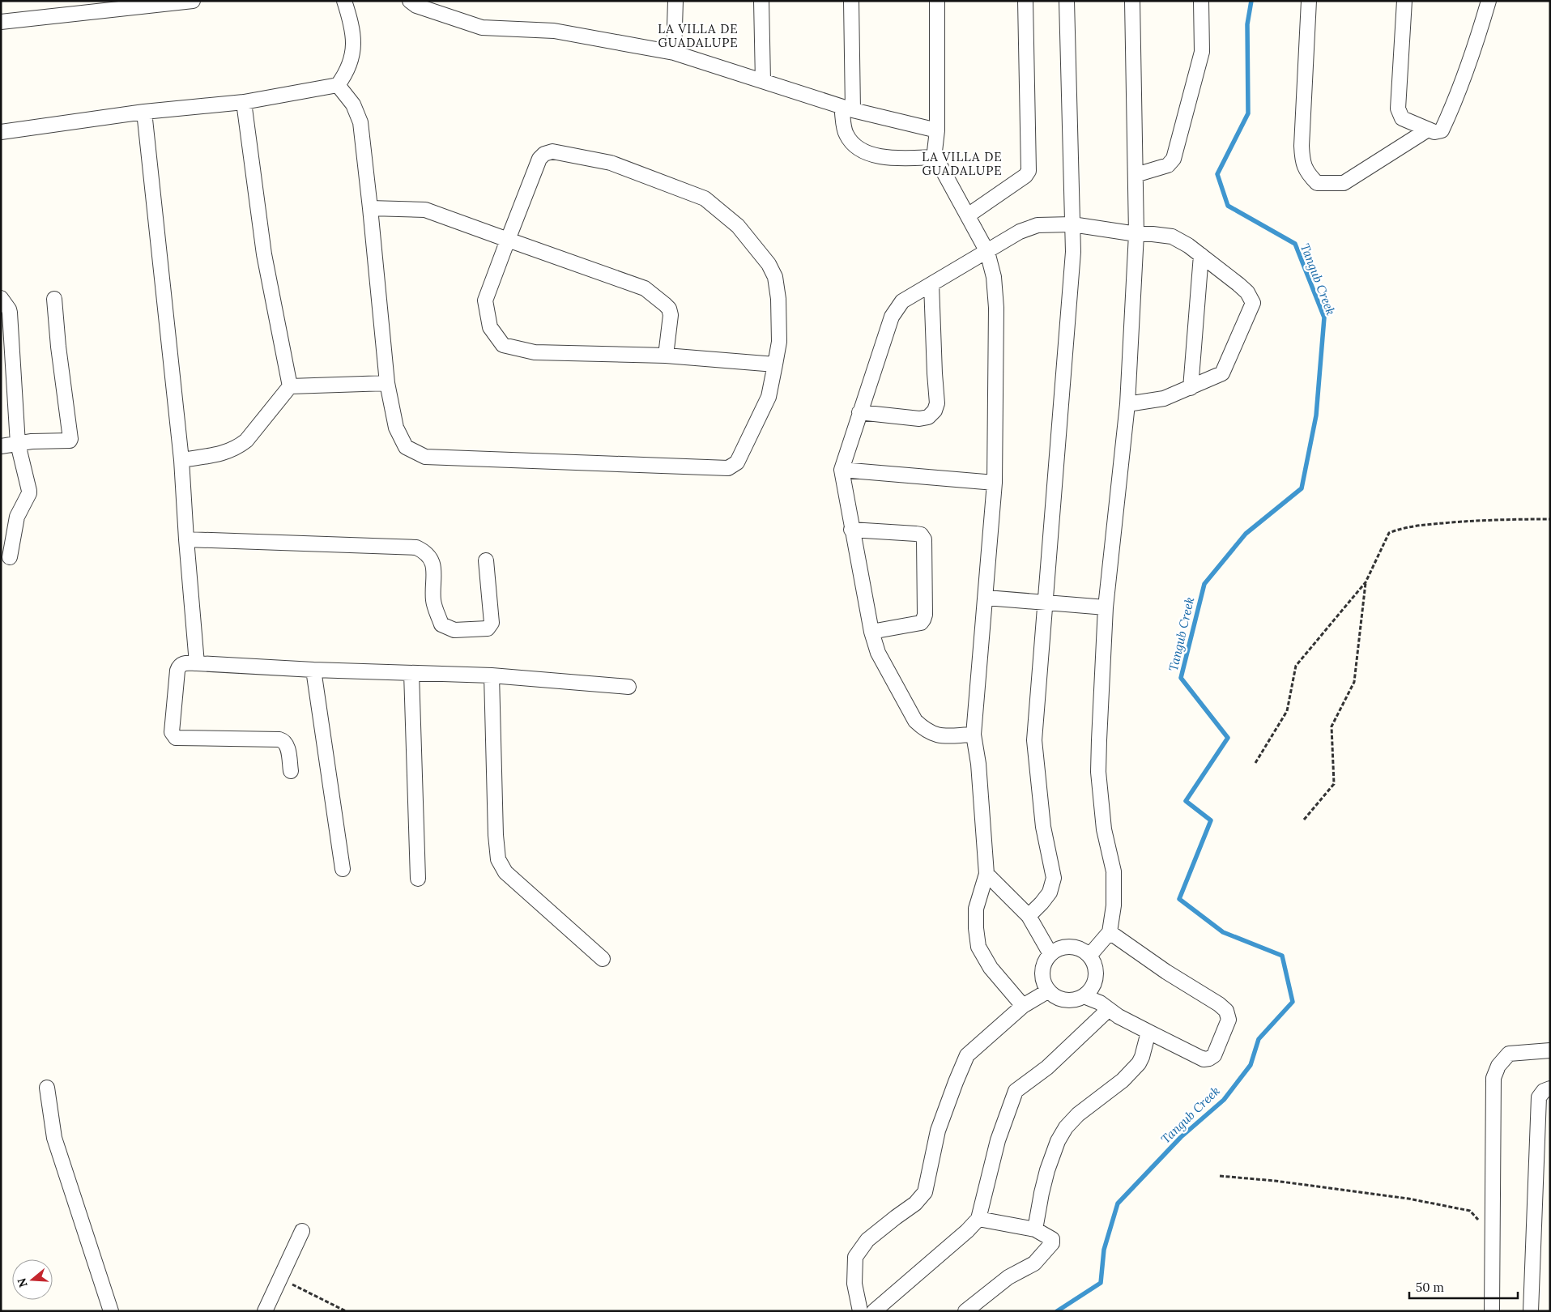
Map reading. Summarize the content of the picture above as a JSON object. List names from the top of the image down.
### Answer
{
  "districts": ["LA VILLA DE GUADALUPE", "LA VILLA DE GUADALUPE"],
  "water": ["Tangub Creek"],
  "scale_bar": "50 m",
  "north": "left"
}
